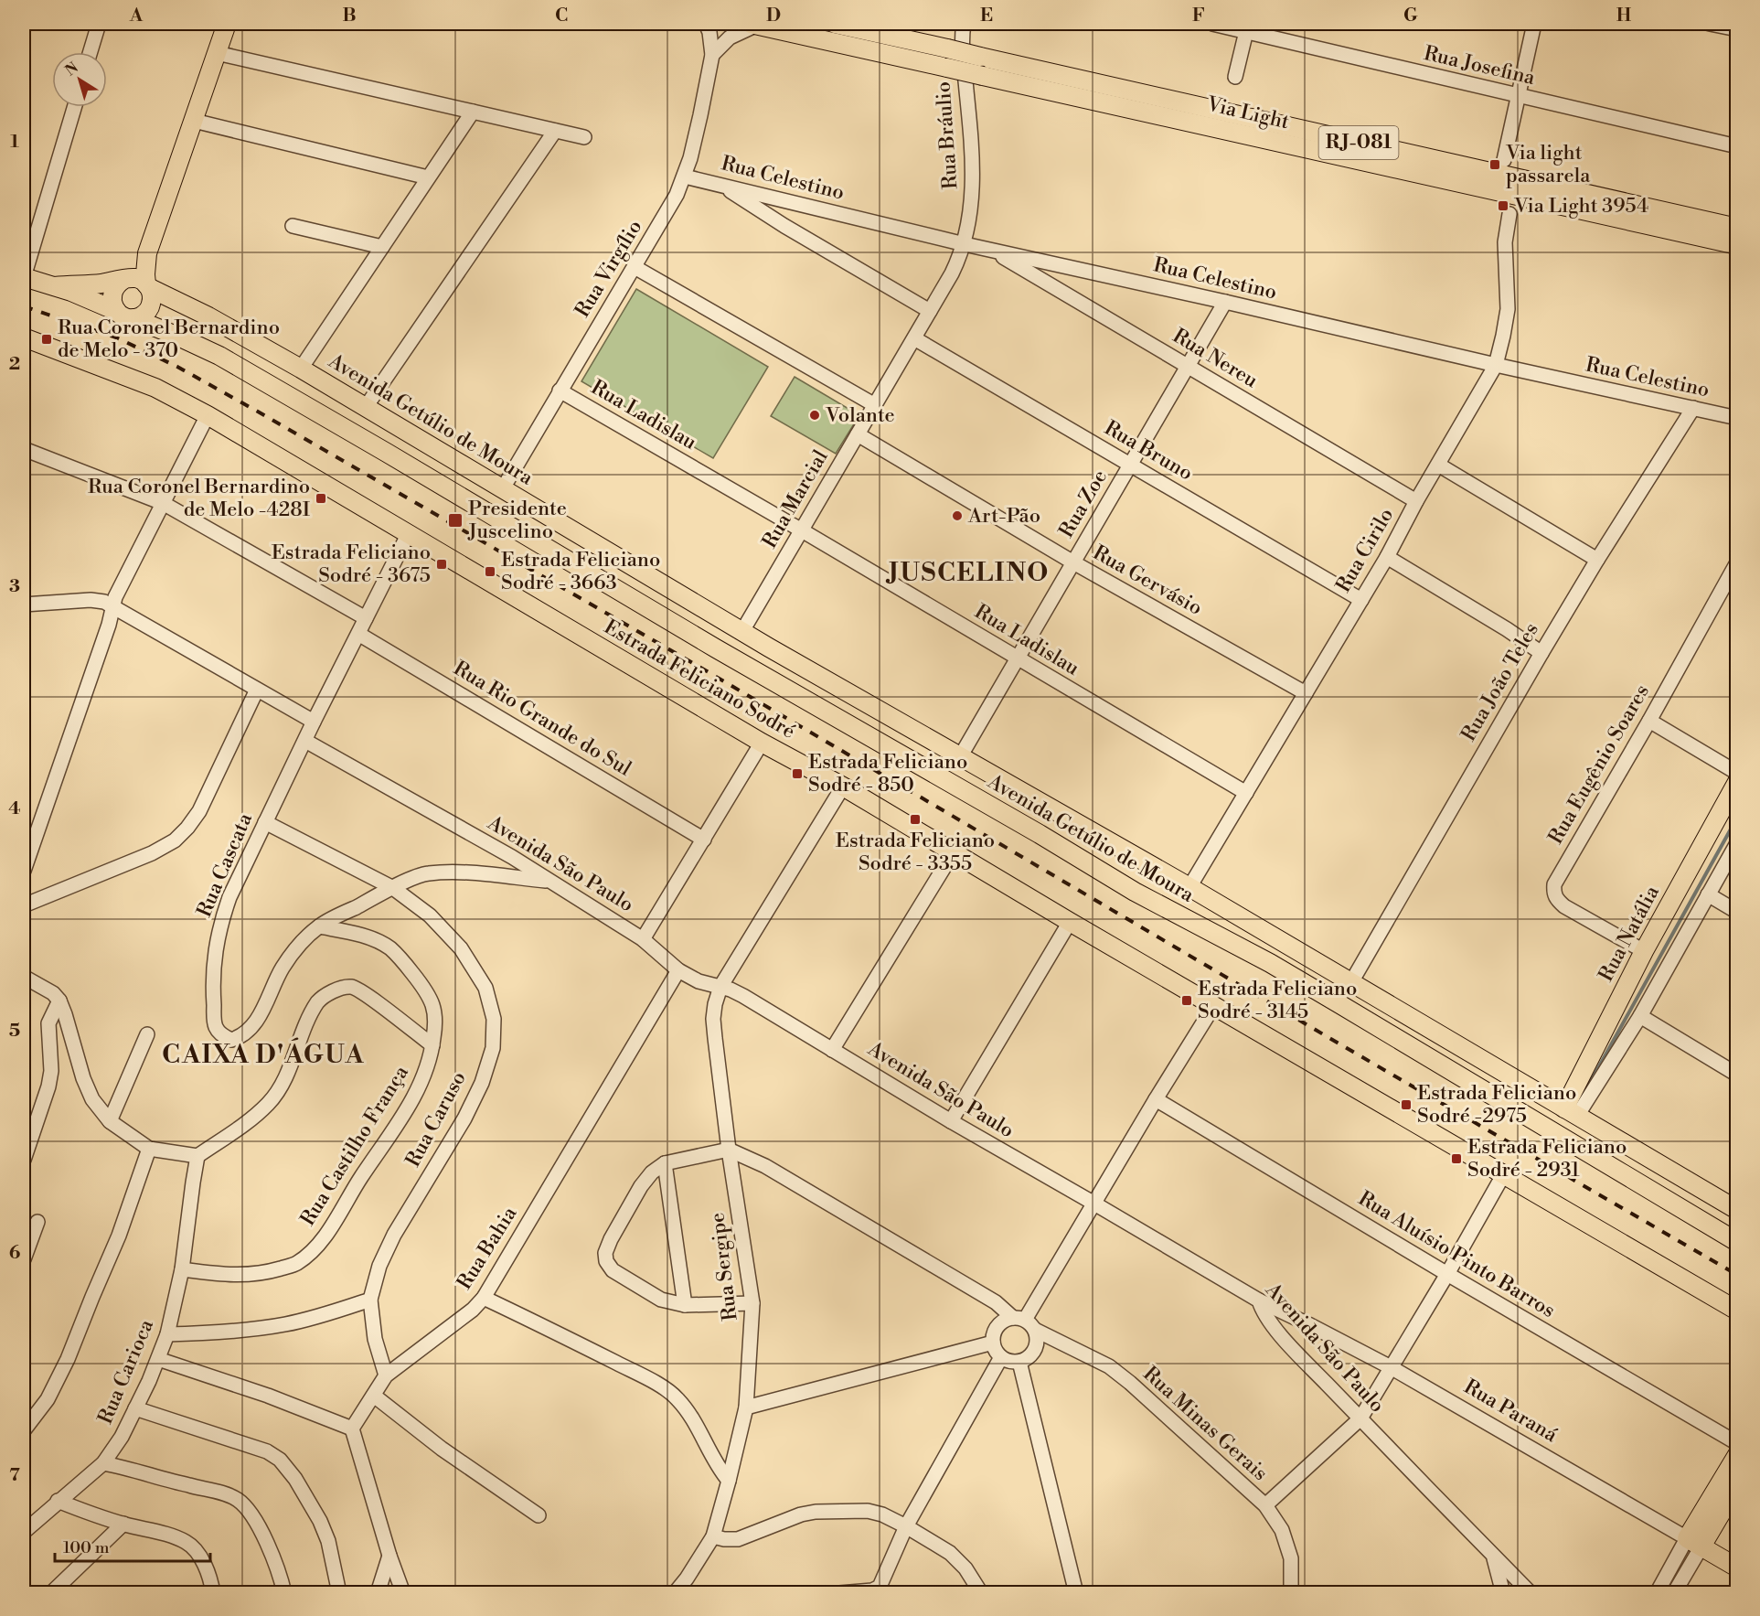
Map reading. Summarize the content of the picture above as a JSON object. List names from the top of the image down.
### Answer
{
  "streets": {
    "main road": [
      "Via Light",
      "RJ-081",
      "Avenida Getúlio de Moura",
      "Estrada Feliciano Sodré",
      "Rua Natália",
      "Rua Paraná"
    ],
    "street": [
      "Rua Josefina",
      "Rua Bráulio",
      "Rua Celestino",
      "Rua Virgílio",
      "Rua Nereu",
      "Rua Ladislau",
      "Rua Bruno",
      "Rua Marcial",
      "Rua Zoe",
      "Rua Cirilo",
      "Rua Gervásio",
      "Rua João Teles",
      "Rua Rio Grande do Sul",
      "Rua Eugênio Soares",
      "Avenida São Paulo",
      "Rua Cascata",
      "Rua Caruso",
      "Rua Castilho França",
      "Rua Bahia",
      "Rua Aluísio Pinto Barros",
      "Rua Sergipe",
      "Rua Carioca",
      "Rua Minas Gerais"
    ]
  },
  "crossings": [
    ["Rua Bráulio", "Rua Celestino"],
    ["Rua Bráulio", "Rua Marcial"],
    ["Rua Celestino", "Rua Virgílio"],
    ["Rua Celestino", "Rua Nereu"],
    ["Rua Celestino", "Rua Marcial"],
    ["Rua Celestino", "Rua Zoe"],
    ["Rua Celestino", "Rua Cirilo"],
    ["Rua Celestino", "Rua João Teles"],
    ["Rua Virgílio", "Rua Ladislau"],
    ["Rua Virgílio", "Avenida Getúlio de Moura"],
    ["Rua Nereu", "Rua Zoe"],
    ["Rua Nereu", "Rua Cirilo"],
    ["Rua Ladislau", "Rua Marcial"],
    ["Rua Ladislau", "Rua Zoe"],
    ["Rua Ladislau", "Rua Cirilo"],
    ["Avenida Getúlio de Moura", "Rua Marcial"],
    ["Avenida Getúlio de Moura", "Rua Zoe"],
    ["Avenida Getúlio de Moura", "Rua Cirilo"],
    ["Avenida Getúlio de Moura", "Rua João Teles"],
    ["Avenida Getúlio de Moura", "Rua Natália"],
    ["Rua Bruno", "Rua Marcial"],
    ["Rua Bruno", "Rua Zoe"],
    ["Rua Bruno", "Rua Cirilo"],
    ["Rua Marcial", "Rua Gervásio"],
    ["Rua Zoe", "Rua Gervásio"],
    ["Rua Cirilo", "Rua Gervásio"],
    ["Estrada Feliciano Sodré", "Rua Cascata"],
    ["Estrada Feliciano Sodré", "Rua Sergipe"],
    ["Rua Rio Grande do Sul", "Rua Cascata"],
    ["Rua Eugênio Soares", "Rua Natália"],
    ["Avenida São Paulo", "Rua Cascata"],
    ["Avenida São Paulo", "Rua Bahia"],
    ["Avenida São Paulo", "Rua Sergipe"],
    ["Avenida São Paulo", "Rua Paraná"],
    ["Rua Cascata", "Rua Caruso"],
    ["Rua Cascata", "Rua Castilho França"],
    ["Rua Caruso", "Rua Bahia"],
    ["Rua Castilho França", "Rua Carioca"],
    ["Rua Sergipe", "Rua Minas Gerais"]
  ],
  "districts": ["JUSCELINO", "CAIXA D'ÁGUA"],
  "places": {
    "transit": [
      "Via light passarela",
      "Via Light 3954",
      "Rua Coronel Bernardino de Melo - 370",
      "Rua Coronel Bernardino de Melo -428I",
      "Presidente Juscelino",
      "Estrada Feliciano Sodré - 3675",
      "Estrada Feliciano Sodré - 3663",
      "Estrada Feliciano Sodré - 850",
      "Estrada Feliciano Sodré - 3355",
      "Estrada Feliciano Sodré - 3145",
      "Estrada Feliciano Sodré -2975",
      "Estrada Feliciano Sodré - 2931"
    ],
    "other": ["Volante", "Art-Pão"]
  },
  "scale_bar": "100 m",
  "north": "top left",
  "grid": {
    "columns": [
      "A",
      "B",
      "C",
      "D",
      "E",
      "F",
      "G",
      "H"
    ],
    "rows": [
      "1",
      "2",
      "3",
      "4",
      "5",
      "6",
      "7"
    ]
  }
}
